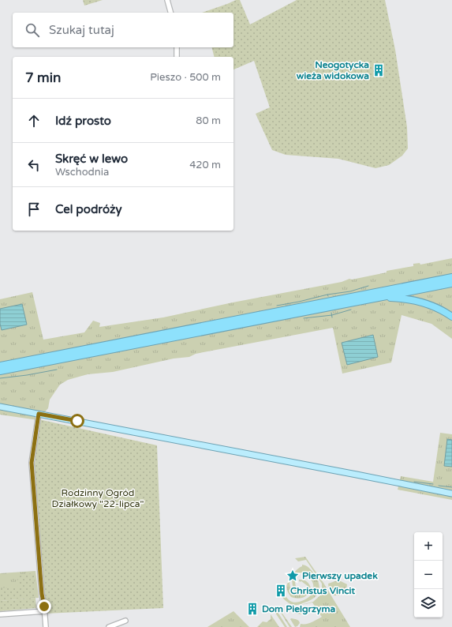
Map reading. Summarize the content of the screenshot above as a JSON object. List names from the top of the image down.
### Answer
{
  "parks": ["Rodzinny Ogród Działkowy \"22-lipca\""],
  "places": {
    "building": ["Neogotycka wieża widokowa", "Christus Vincit", "Dom Pielgrzyma"],
    "place": ["Pierwszy upadek"]
  },
  "page": {
    "search": "Szukaj tutaj",
    "heading": ["7 min", "Pieszo · 500 m"],
    "list": [
      ["Idź prosto", "80 m"],
      ["Skręć w lewo", "Wschodnia", "420 m"],
      "Cel podróży"
    ],
    "map_buttons": ["+", "−"]
  }
}
